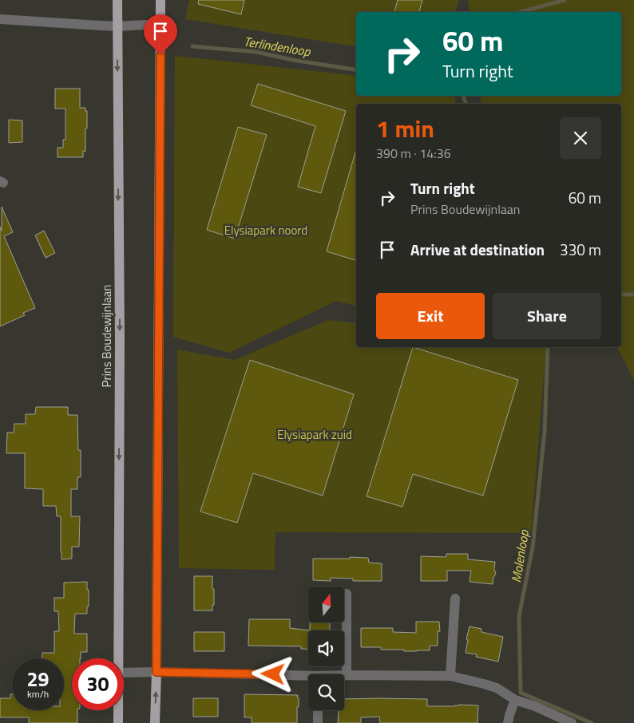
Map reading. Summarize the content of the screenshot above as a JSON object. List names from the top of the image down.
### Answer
{
  "streets": {
    "main road": ["Prins Boudewijnlaan"]
  },
  "water": ["Terlindenloop", "Molenloop"],
  "parks": ["Elysiapark noord", "Elysiapark zuid"],
  "north": "top",
  "page": {
    "turn": ["60 m", "Turn right"],
    "heading": ["1 min", "390 m · 14:36"],
    "list": [
      {
        "name": "Turn right",
        "note": "Prins Boudewijnlaan",
        "value": "60 m"
      },
      {
        "name": "Arrive at destination",
        "value": "330 m"
      }
    ],
    "buttons": ["Exit", "Share"],
    "speed": "29 km/h",
    "limit": "30"
  }
}
